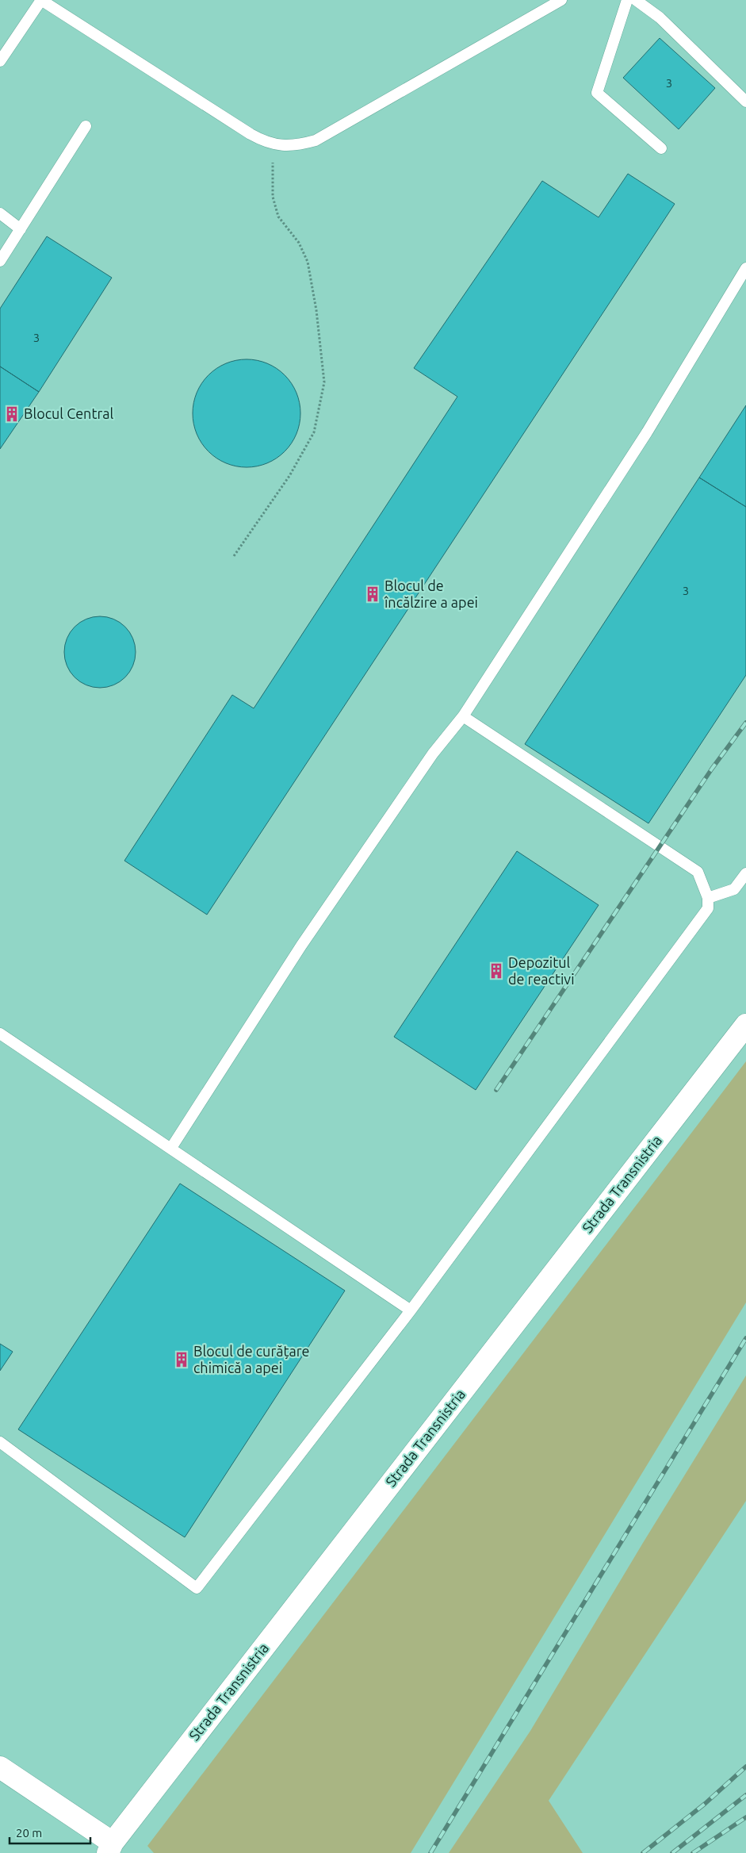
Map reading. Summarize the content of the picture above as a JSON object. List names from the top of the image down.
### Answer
{
  "streets": {
    "street": ["Strada Transnistria"]
  },
  "places": {
    "building": [
      "Blocul Central",
      "Blocul de încălzire a apei",
      "Depozitul de reaсtivi",
      "Blocul de curățare chimică a apei"
    ]
  },
  "house_numbers": ["3", "3", "3"],
  "scale_bar": "20 m"
}
